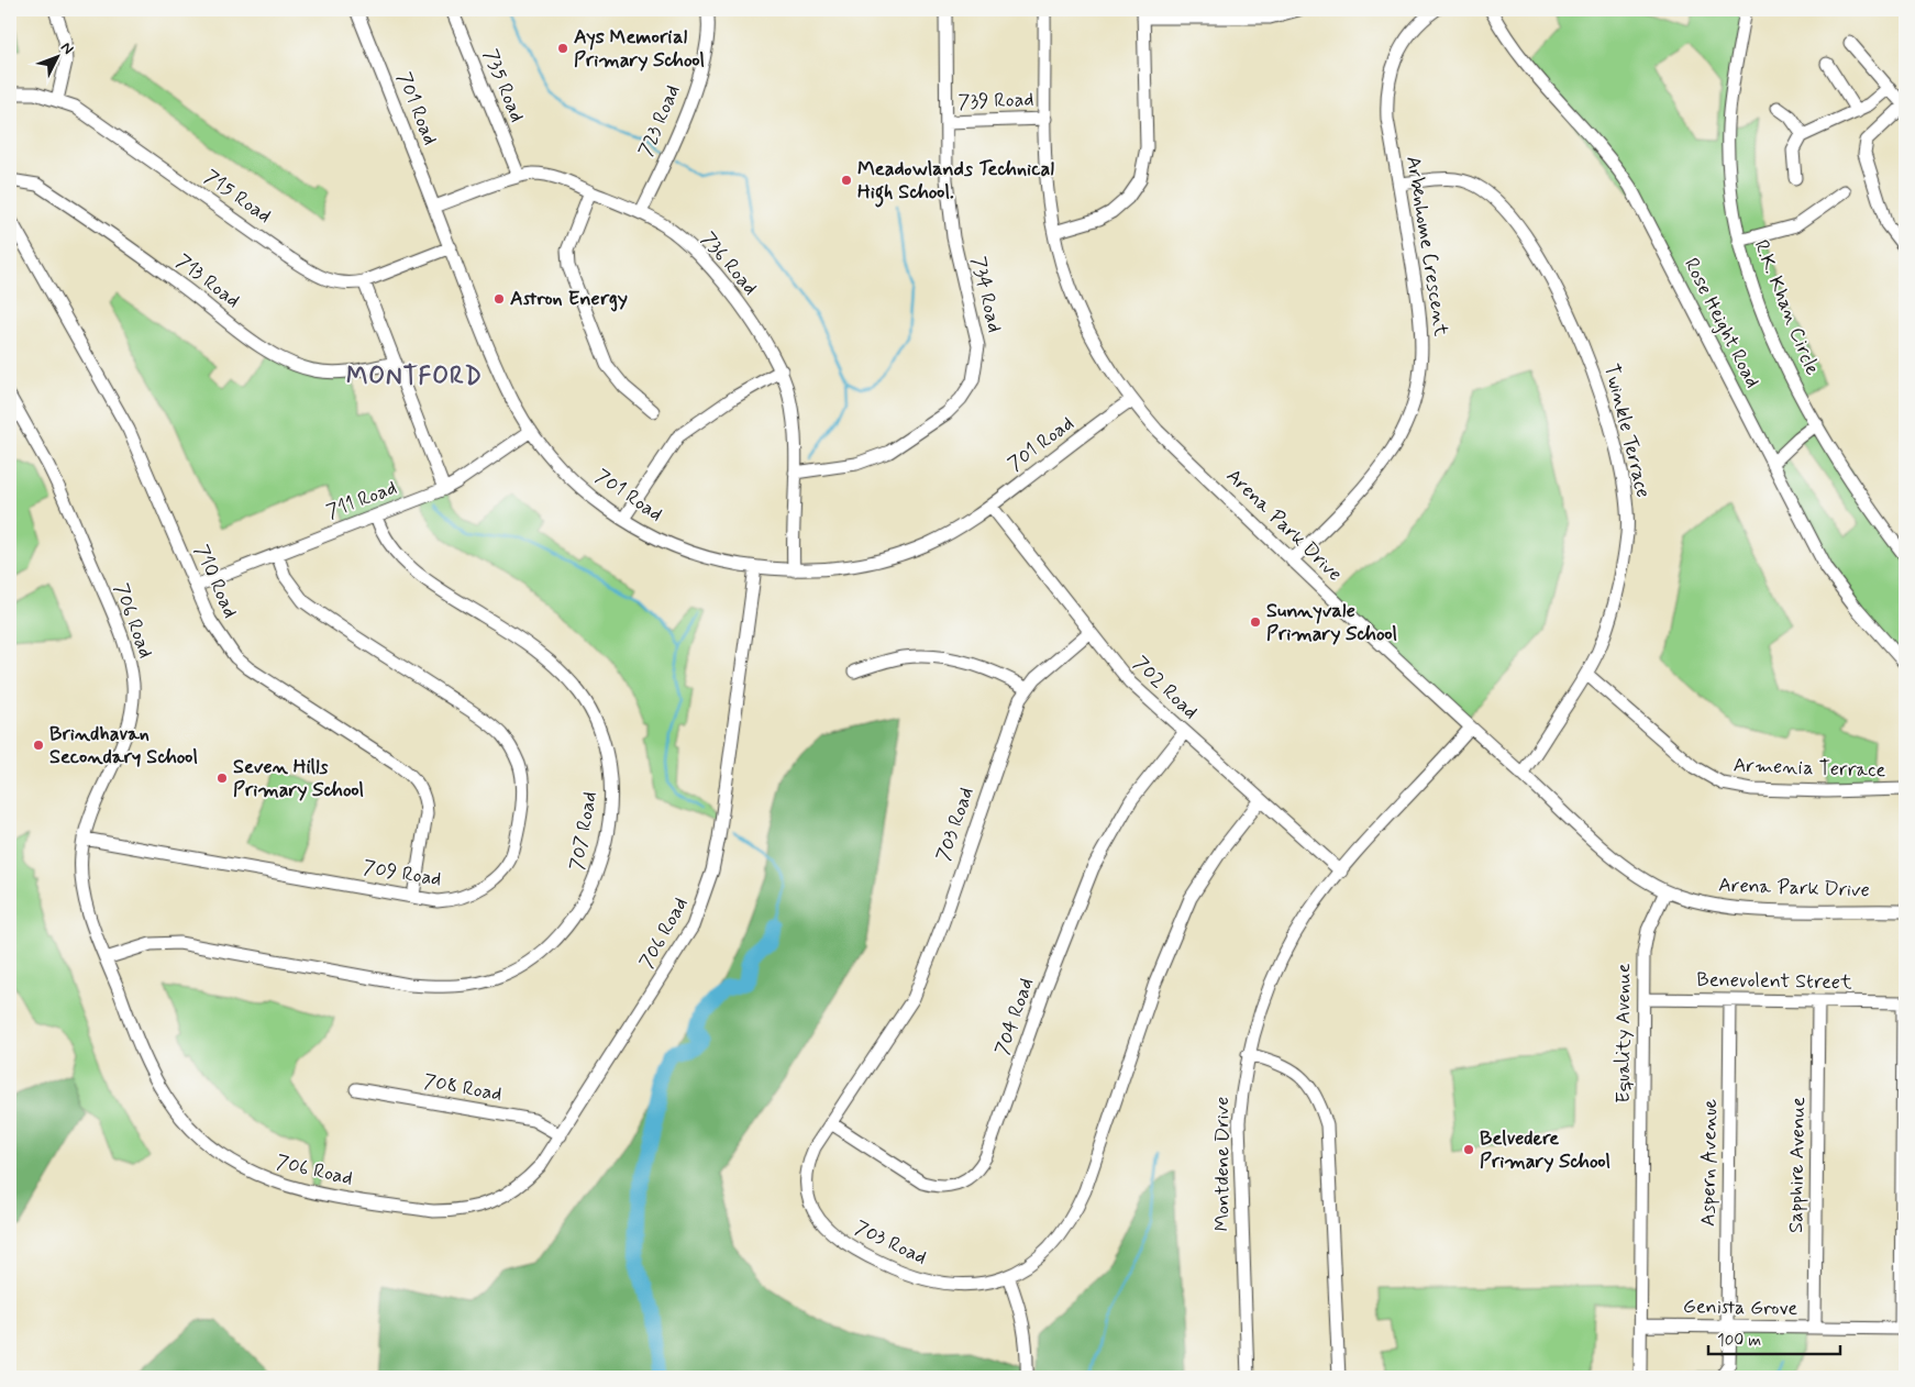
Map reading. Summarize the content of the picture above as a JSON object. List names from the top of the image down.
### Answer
{
  "streets": {
    "street": [
      "735 Road",
      "739 Road",
      "701 Road",
      "723 Road",
      "715 Road",
      "Arbenhome Crescent",
      "736 Road",
      "713 Road",
      "734 Road",
      "R.K. Khan Circle",
      "Rose Height Road",
      "Twinkle Terrace",
      "711 Road",
      "Arena Park Drive",
      "710 Road",
      "706 Road",
      "702 Road",
      "Armenia Terrace",
      "703 Road",
      "707 Road",
      "709 Road",
      "Benevolent Street",
      "704 Road",
      "Equality Avenue",
      "708 Road",
      "Aspern Avenue",
      "Montdene Drive",
      "Sapphire Avenue",
      "Genista Grove"
    ]
  },
  "crossings": [
    ["735 Road", "736 Road"],
    ["739 Road", "734 Road"],
    ["739 Road", "Arena Park Drive"],
    ["701 Road", "715 Road"],
    ["701 Road", "736 Road"],
    ["701 Road", "711 Road"],
    ["701 Road", "Arena Park Drive"],
    ["701 Road", "706 Road"],
    ["701 Road", "702 Road"],
    ["723 Road", "736 Road"],
    ["Arbenhome Crescent", "Twinkle Terrace"],
    ["Arbenhome Crescent", "Arena Park Drive"],
    ["736 Road", "734 Road"],
    ["Twinkle Terrace", "Arena Park Drive"],
    ["Twinkle Terrace", "Armenia Terrace"],
    ["711 Road", "710 Road"],
    ["711 Road", "707 Road"],
    ["711 Road", "709 Road"],
    ["Arena Park Drive", "Equality Avenue"],
    ["Arena Park Drive", "Montdene Drive"],
    ["710 Road", "709 Road"],
    ["706 Road", "707 Road"],
    ["706 Road", "709 Road"],
    ["706 Road", "708 Road"],
    ["702 Road", "703 Road"],
    ["702 Road", "704 Road"],
    ["702 Road", "Montdene Drive"],
    ["703 Road", "704 Road"],
    ["Benevolent Street", "Equality Avenue"],
    ["Benevolent Street", "Aspern Avenue"],
    ["Benevolent Street", "Sapphire Avenue"],
    ["Equality Avenue", "Genista Grove"],
    ["Aspern Avenue", "Genista Grove"],
    ["Sapphire Avenue", "Genista Grove"]
  ],
  "districts": ["MONTFORD"],
  "places": [
    "Ays Memorial Primary School",
    "Meadowlands Technical High School.",
    "Astron Energy",
    "Sunnyvale Primary School",
    "Brindhavan Secondary School",
    "Seven Hills Primary School",
    "Belvedere Primary School"
  ],
  "scale_bar": "100 m",
  "north": "top right"
}
